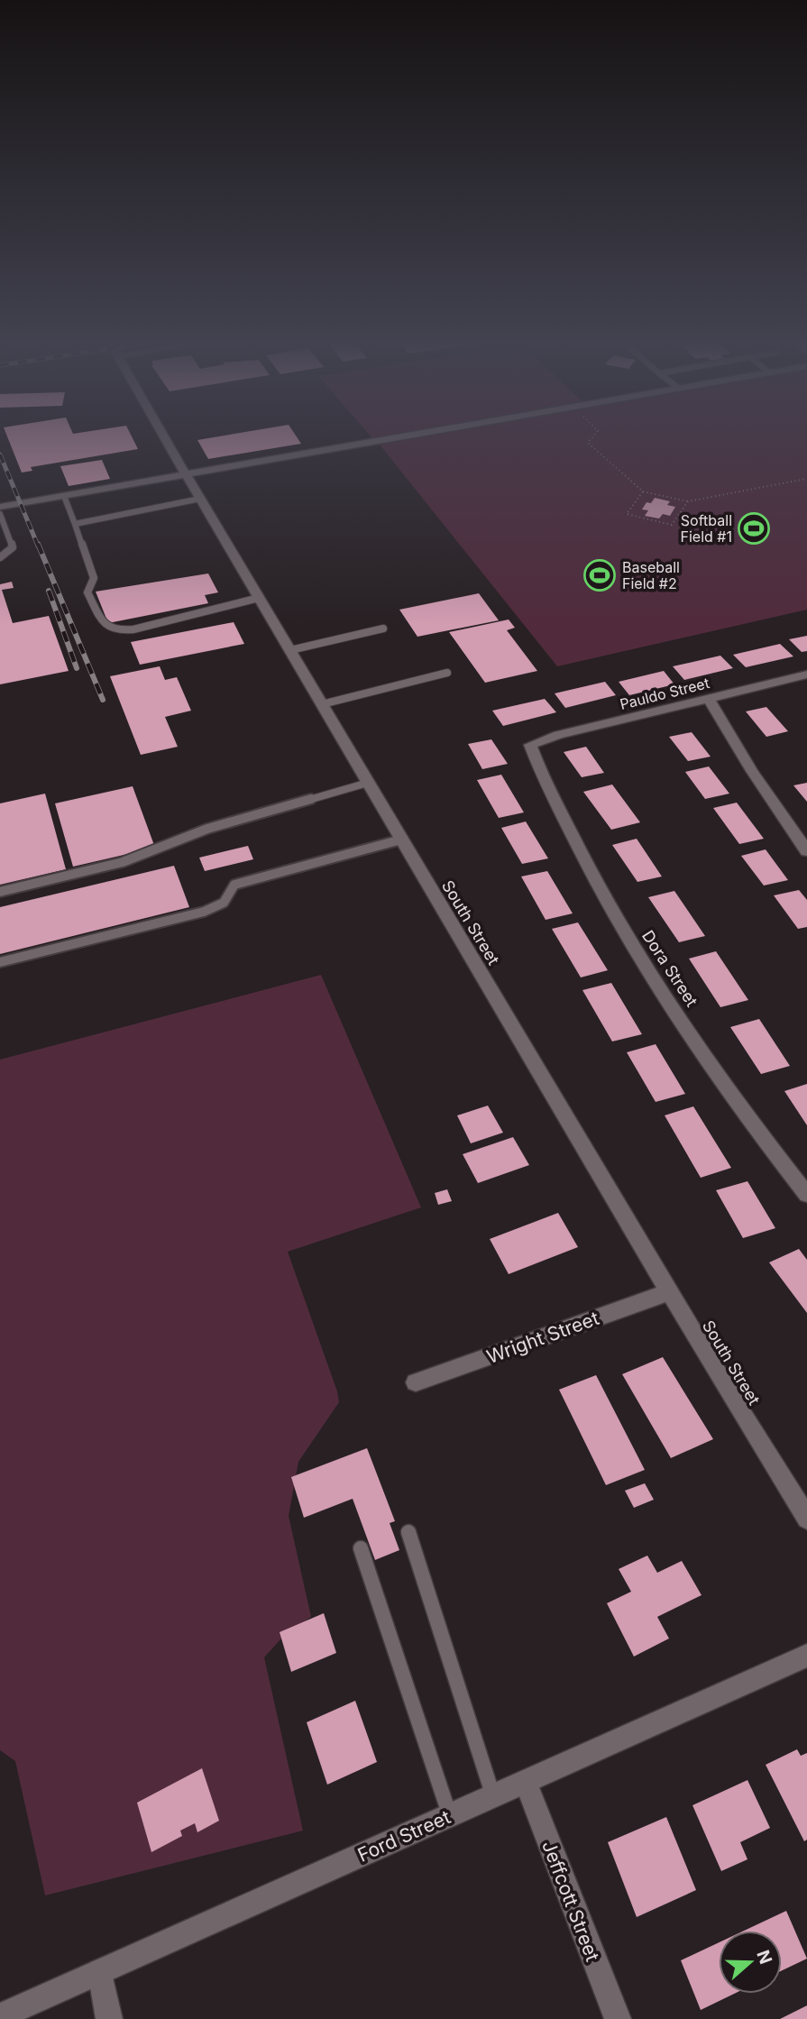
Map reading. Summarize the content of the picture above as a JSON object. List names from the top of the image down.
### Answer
{
  "streets": {
    "street": [
      "Pauldo Street",
      "South Street",
      "Dora Street",
      "Wright Street",
      "Ford Street",
      "Jeffcott Street"
    ]
  },
  "crossings": [
    ["Pauldo Street", "Dora Street"],
    ["South Street", "Wright Street"],
    ["Ford Street", "Jeffcott Street"]
  ],
  "places": {
    "sports": ["Softball Field #1", "Baseball Field #2"]
  },
  "north": "right"
}
